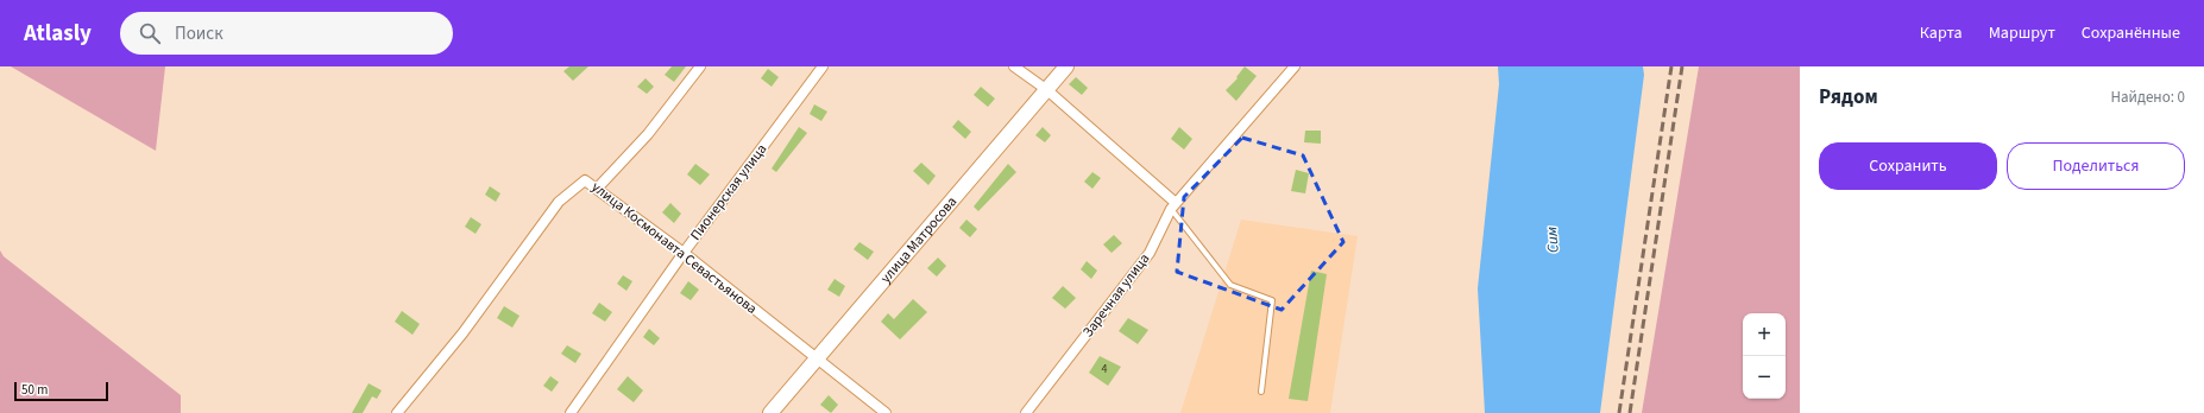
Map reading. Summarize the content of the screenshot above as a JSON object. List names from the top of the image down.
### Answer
{
  "streets": {
    "main road": ["улица Матросова"],
    "street": ["Пионерская улица", "улица Космонавта Севастьянова", "Заречная улица"]
  },
  "crossings": [
    ["Пионерская улица", "улица Космонавта Севастьянова"],
    ["улица Матросова", "улица Космонавта Севастьянова"]
  ],
  "water": ["Сим"],
  "house_numbers": ["4"],
  "scale_bar": "50 m",
  "page": {
    "header": "Atlasly",
    "search": "Поиск",
    "nav": ["Карта", "Маршрут", "Сохранённые"],
    "heading": ["Рядом", "Найдено: 0"],
    "buttons": ["Сохранить", "Поделиться"],
    "map_buttons": ["+", "−"],
    "scale": "50 m"
  }
}
